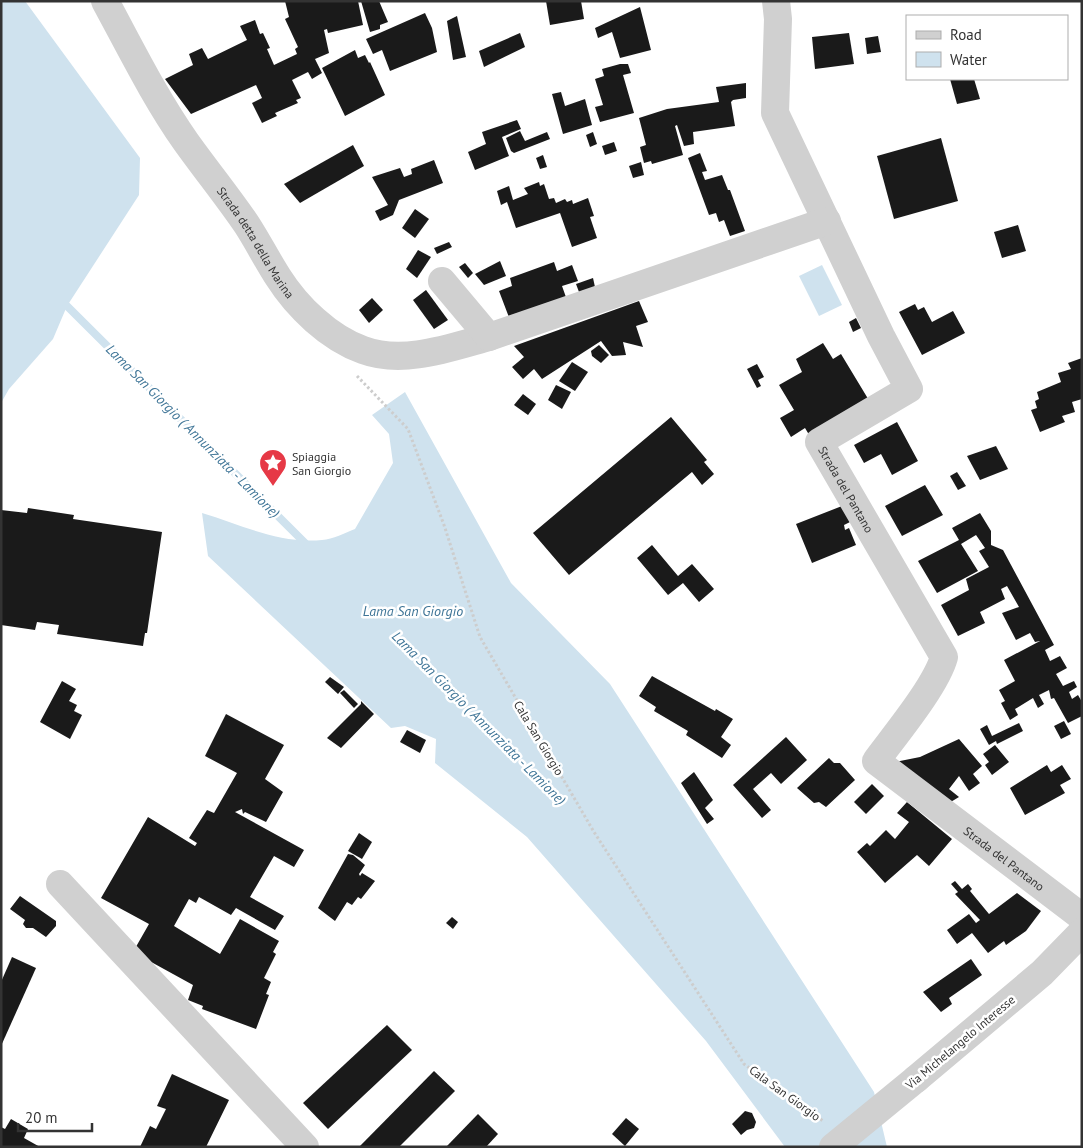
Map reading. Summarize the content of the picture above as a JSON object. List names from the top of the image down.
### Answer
{
  "streets": {
    "street": ["Strada detta della Marina", "Strada del Pantano", "Via Michelangelo Interesse"],
    "path": ["Cala San Giorgio"]
  },
  "crossings": [
    ["Strada detta della Marina", "Strada del Pantano"],
    ["Cala San Giorgio", "Via Michelangelo Interesse"]
  ],
  "water": ["Lama San Giorgio ( Annunziata - Lamione)", "Lama San Giorgio"],
  "places": {
    "place": ["Spiaggia San Giorgio"]
  },
  "legend": ["Road", "Water"],
  "scale_bar": "20 m"
}
